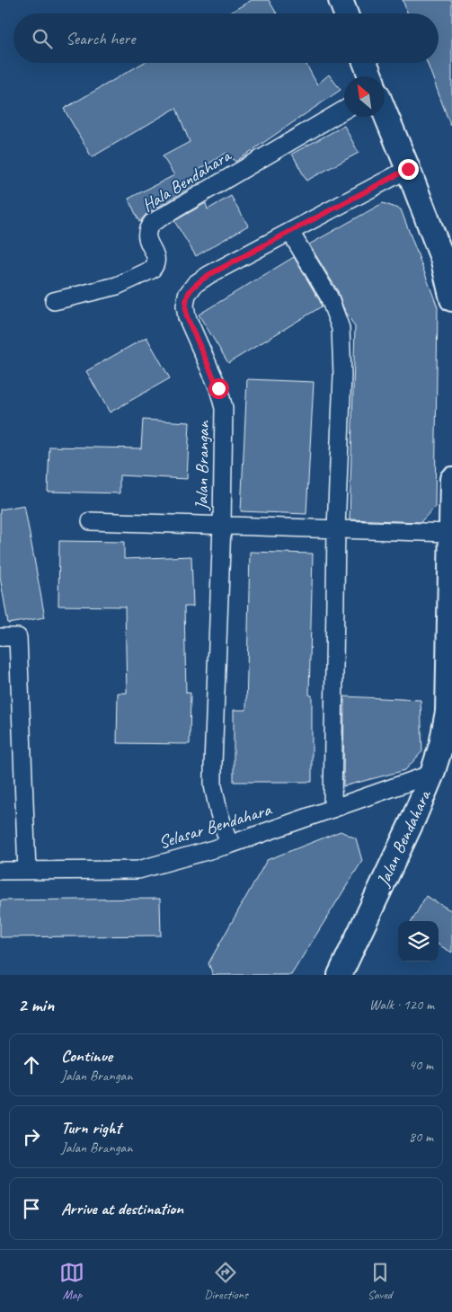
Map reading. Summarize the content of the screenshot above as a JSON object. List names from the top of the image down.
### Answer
{
  "streets": {
    "main road": ["Jalan Bendahara"],
    "street": ["Hala Bendahara", "Jalan Brangan", "Selasar Bendahara"]
  },
  "crossings": [
    ["Jalan Brangan", "Selasar Bendahara"],
    ["Selasar Bendahara", "Jalan Bendahara"]
  ],
  "north": "top left",
  "page": {
    "search": "Search here",
    "heading": ["2 min", "Walk · 120 m"],
    "list": [
      ["Continue", "Jalan Brangan", "40 m"],
      ["Turn right", "Jalan Brangan", "80 m"],
      "Arrive at destination"
    ],
    "nav": ["Map", "Directions", "Saved"]
  }
}
